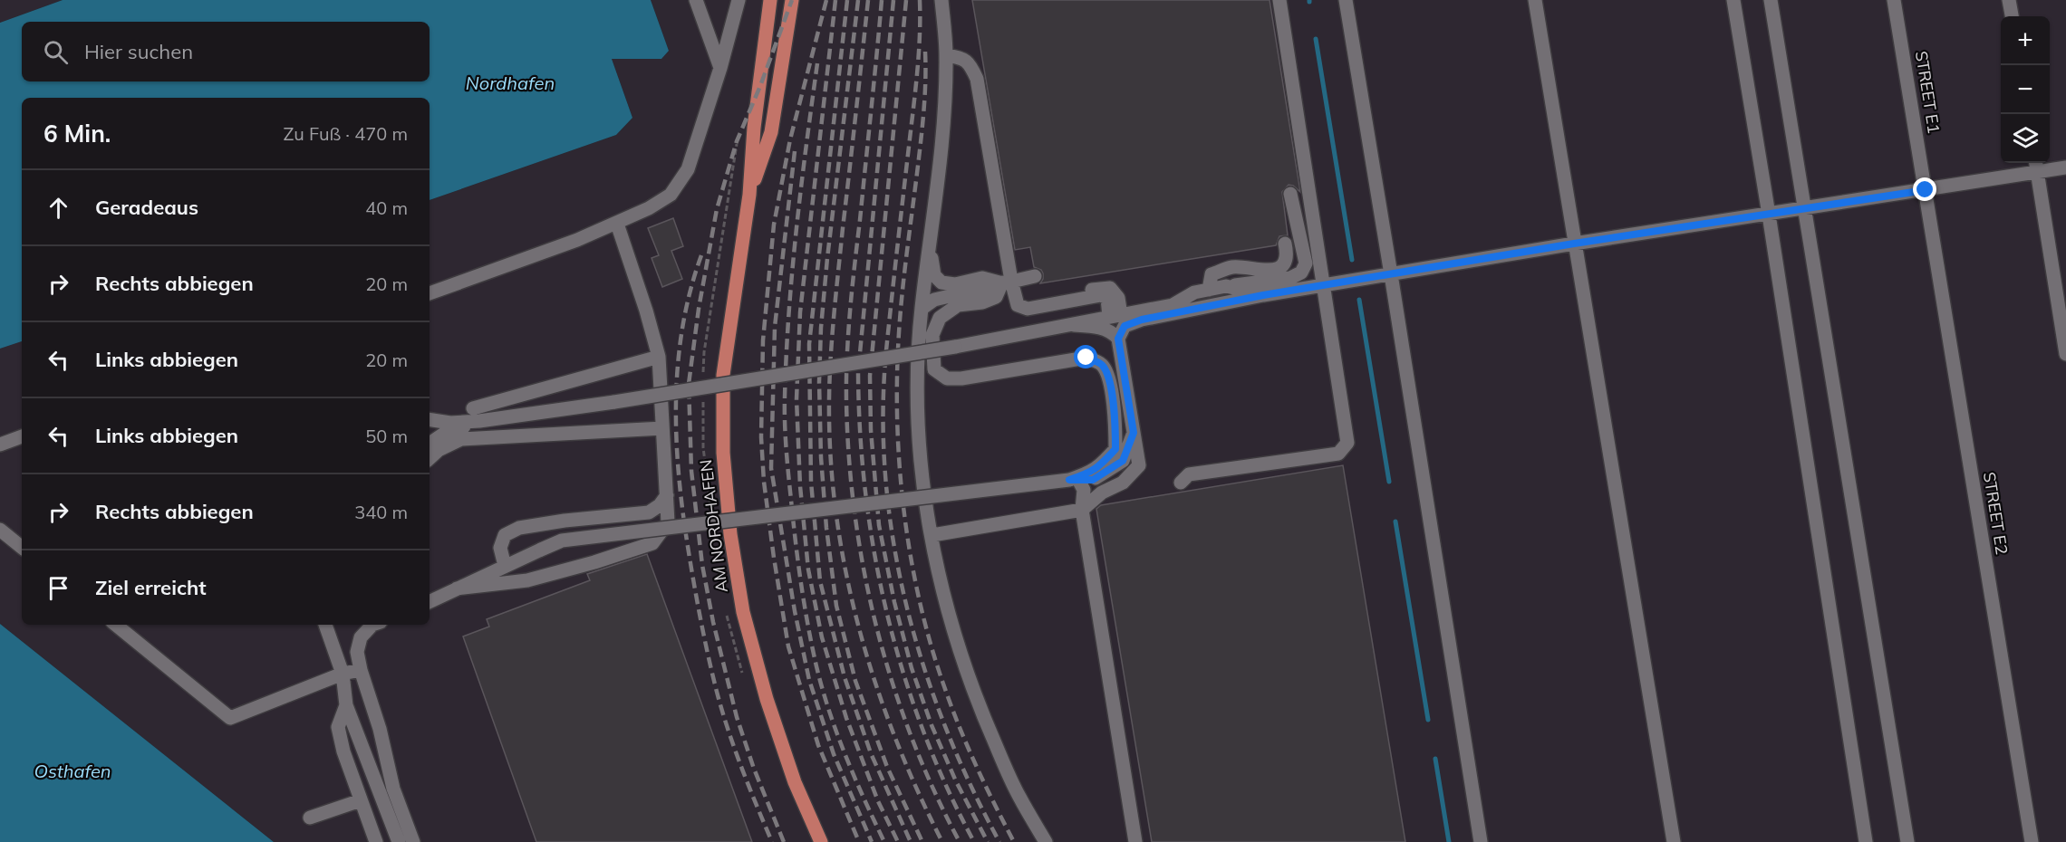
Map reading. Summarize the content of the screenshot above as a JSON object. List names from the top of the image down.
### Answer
{
  "streets": {
    "main road": ["AM NORDHAFEN"],
    "lane": ["STREET E1", "STREET E2"]
  },
  "crossings": [
    ["STREET E1", "STREET E2"]
  ],
  "water": ["Nordhafen", "Osthafen"],
  "page": {
    "map_buttons": ["+", "−"],
    "search": "Hier suchen",
    "heading": ["6 Min.", "Zu Fuß · 470 m"],
    "list": [
      ["Geradeaus", "40 m"],
      ["Rechts abbiegen", "20 m"],
      ["Links abbiegen", "20 m"],
      ["Links abbiegen", "50 m"],
      ["Rechts abbiegen", "340 m"],
      "Ziel erreicht"
    ]
  }
}
